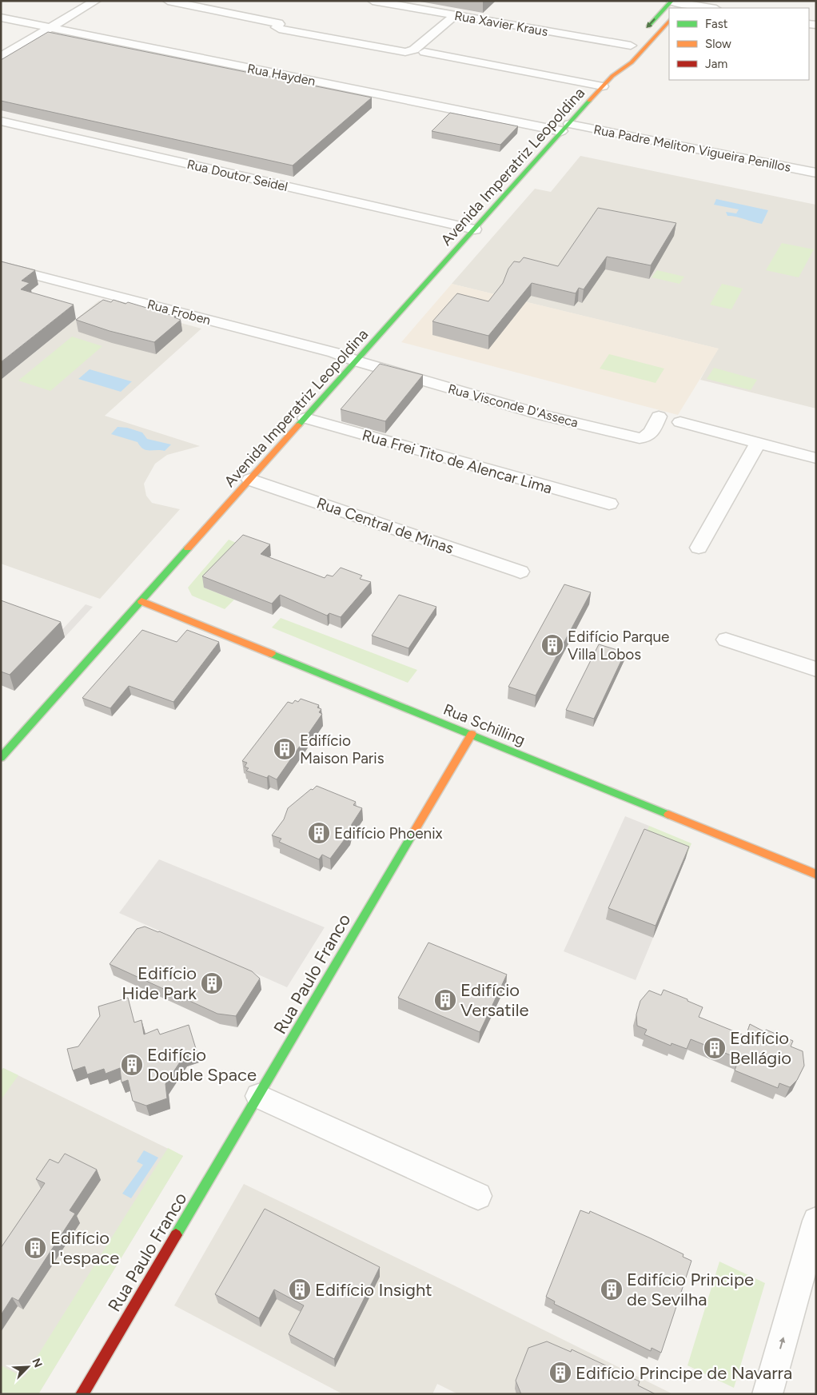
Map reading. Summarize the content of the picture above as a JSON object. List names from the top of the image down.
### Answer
{
  "streets": {
    "main road": ["Avenida Imperatriz Leopoldina", "Rua Schilling", "Rua Paulo Franco"],
    "street": [
      "Rua Xavier Kraus",
      "Rua Hayden",
      "Rua Padre Meliton Vigueira Penillos",
      "Rua Doutor Seidel",
      "Rua Froben",
      "Rua Visconde D'Asseca",
      "Rua Frei Tito de Alencar Lima",
      "Rua Central de Minas"
    ]
  },
  "crossings": [
    ["Rua Xavier Kraus", "Avenida Imperatriz Leopoldina"],
    ["Rua Hayden", "Rua Padre Meliton Vigueira Penillos"],
    ["Rua Hayden", "Avenida Imperatriz Leopoldina"],
    ["Rua Padre Meliton Vigueira Penillos", "Avenida Imperatriz Leopoldina"],
    ["Avenida Imperatriz Leopoldina", "Rua Doutor Seidel"],
    ["Avenida Imperatriz Leopoldina", "Rua Froben"],
    ["Avenida Imperatriz Leopoldina", "Rua Visconde D'Asseca"],
    ["Avenida Imperatriz Leopoldina", "Rua Frei Tito de Alencar Lima"],
    ["Avenida Imperatriz Leopoldina", "Rua Central de Minas"],
    ["Avenida Imperatriz Leopoldina", "Rua Schilling"],
    ["Rua Froben", "Rua Visconde D'Asseca"],
    ["Rua Schilling", "Rua Paulo Franco"]
  ],
  "places": {
    "building": [
      "Edifício Parque Villa Lobos",
      "Edifício Maison Paris",
      "Edifício Phoenix",
      "Edifício Hide Park",
      "Edifício Versatile",
      "Edifício Bellágio",
      "Edifício Double Space",
      "Edifício L'espace",
      "Edifício Insight",
      "Edifício Principe de Sevilha",
      "Edifício Principe de Navarra"
    ]
  },
  "legend": ["Fast", "Slow", "Jam"],
  "north": "top right"
}
